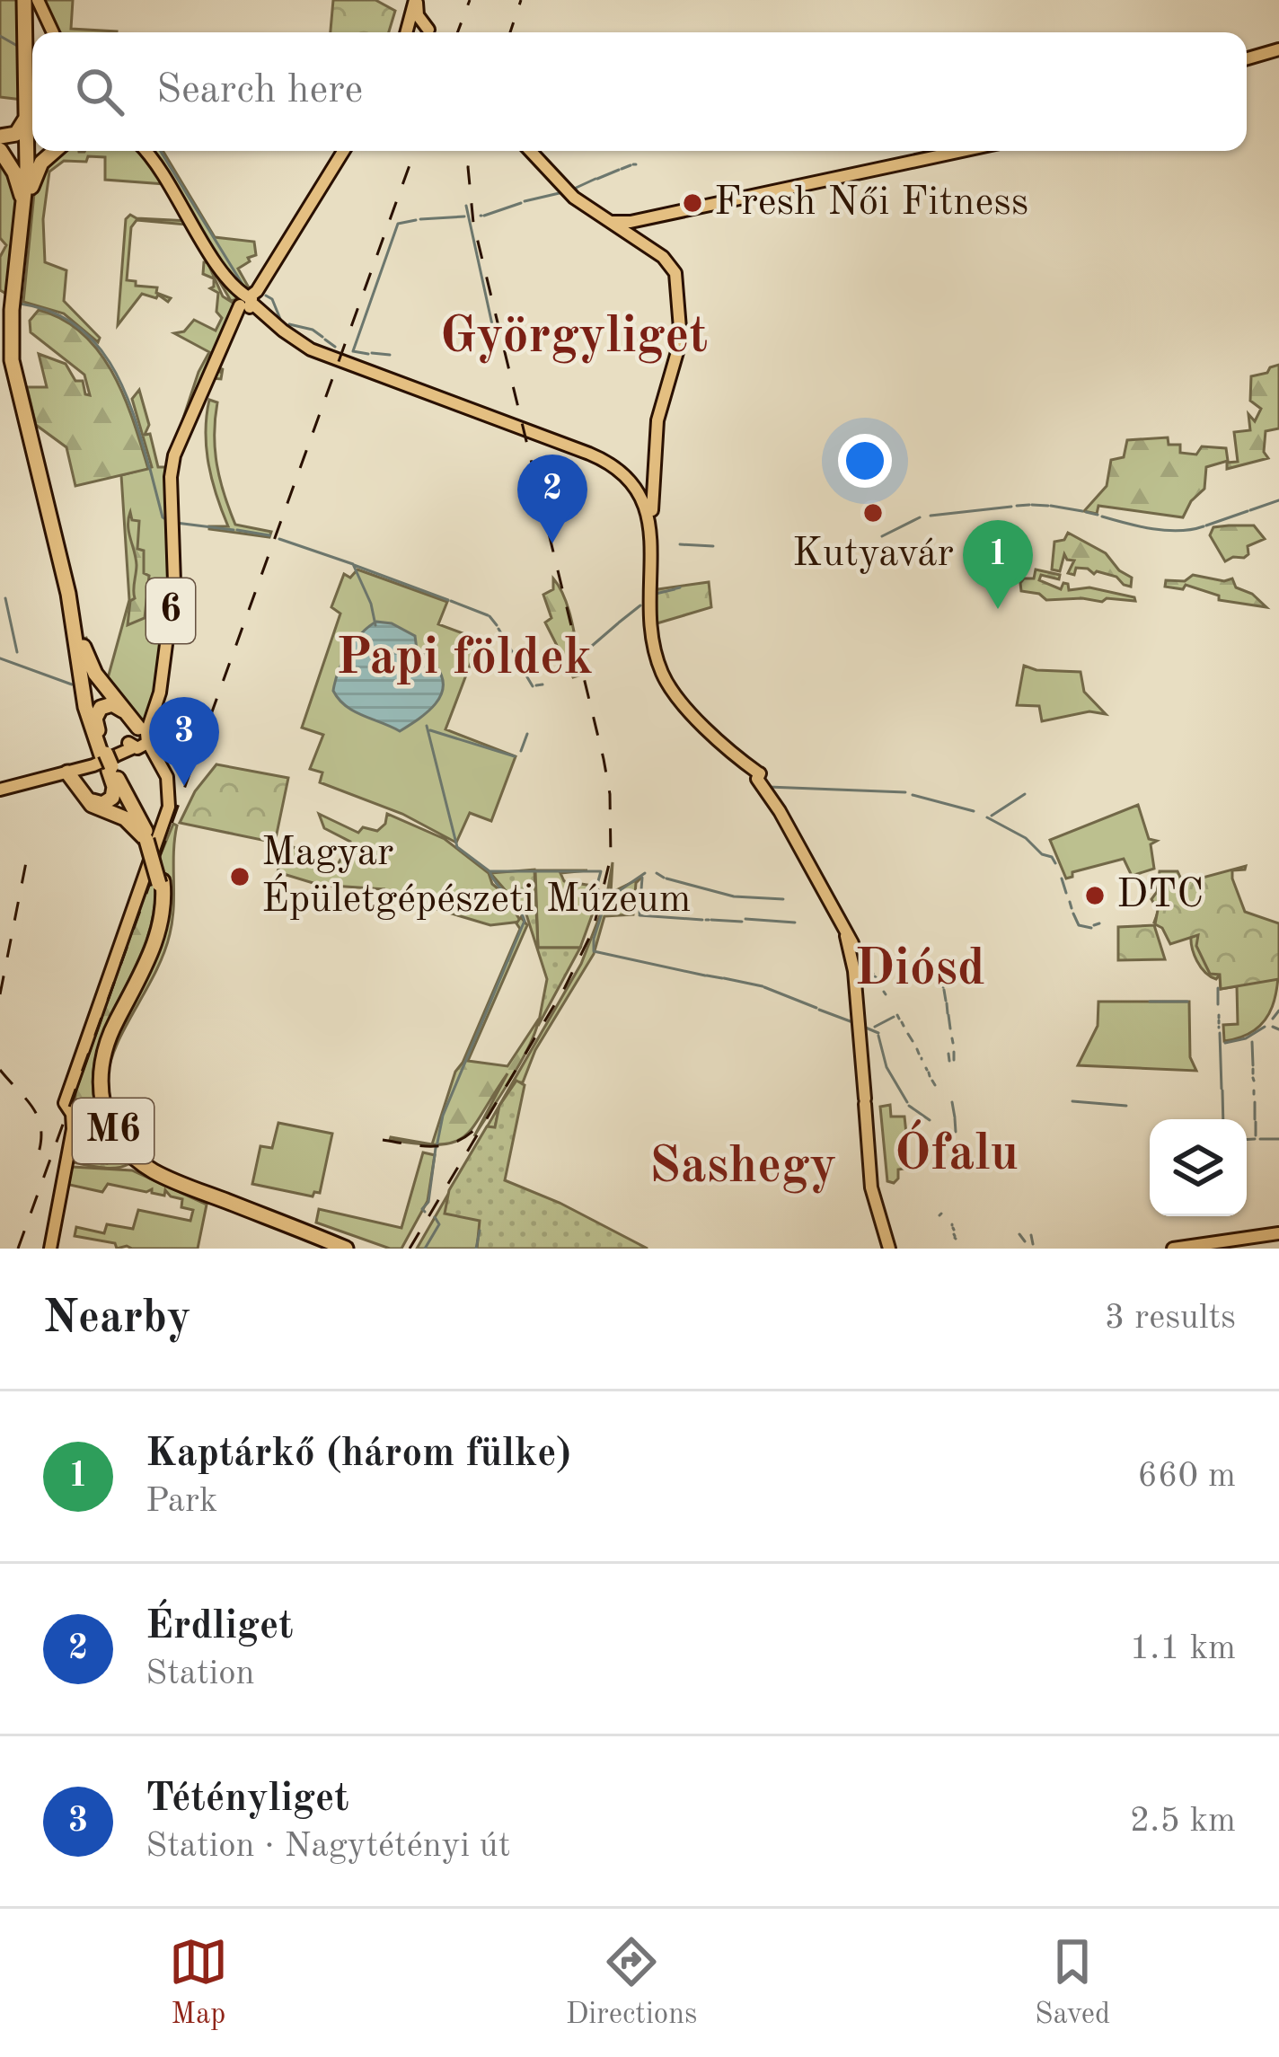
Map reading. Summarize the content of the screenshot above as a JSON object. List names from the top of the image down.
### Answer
{
  "streets": {
    "highway": ["M6"],
    "main road": ["6"]
  },
  "districts": [
    "Györgyliget",
    "Papi földek",
    "Diósd",
    "Ófalu",
    "Sashegy"
  ],
  "places": [
    "Fresh Női Fitness",
    "Kutyavár",
    "Magyar Épületgépészeti Múzeum",
    "DTC"
  ],
  "page": {
    "search": "Search here",
    "pins": ["2", "1", "3"],
    "heading": ["Nearby", "3 results"],
    "list": [
      {
        "mark": "1",
        "name": "Kaptárkő (három fülke)",
        "note": "Park",
        "value": "660 m"
      },
      {
        "mark": "2",
        "name": "Érdliget",
        "note": "Station",
        "value": "1.1 km"
      },
      {
        "mark": "3",
        "name": "Tétényliget",
        "note": "Station · Nagytétényi út",
        "value": "2.5 km"
      }
    ],
    "nav": ["Map", "Directions", "Saved"]
  }
}
